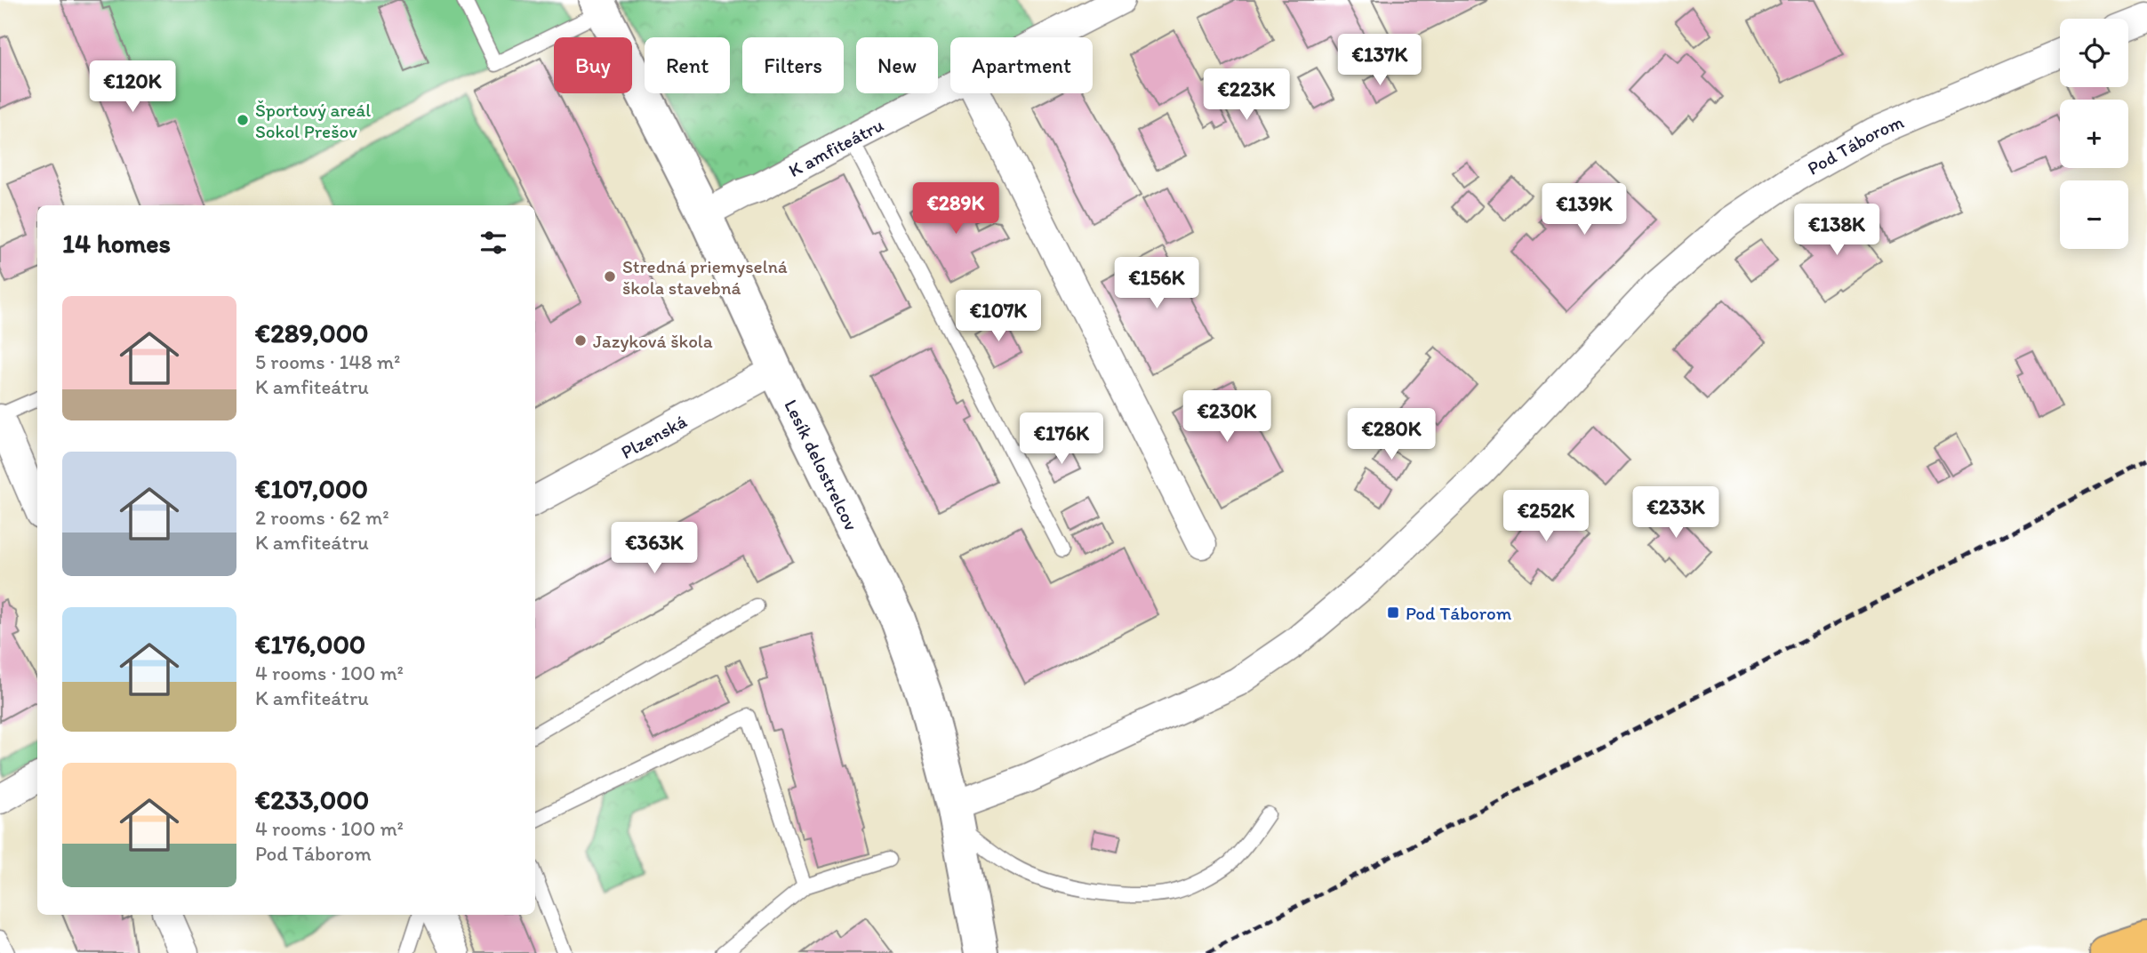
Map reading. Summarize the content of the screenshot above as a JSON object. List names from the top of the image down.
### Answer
{
  "streets": {
    "street": [
      "Pod Táborom",
      "K amfiteátru",
      "Plzenská",
      "Lesík delostrelcov"
    ]
  },
  "crossings": [
    ["Pod Táborom", "Lesík delostrelcov"],
    ["K amfiteátru", "Lesík delostrelcov"],
    ["Plzenská", "Lesík delostrelcov"]
  ],
  "places": {
    "other": ["Športový areál Sokol Prešov", "Stredná priemyselná škola stavebná", "Jazyková škola"],
    "transit": ["Pod Táborom"]
  },
  "page": {
    "map_buttons": ["+", "−"],
    "price": [
      "€137K",
      "€120K",
      "€223K",
      "€289K",
      "€139K",
      "€138K",
      "€156K",
      "€107K",
      "€230K",
      "€280K",
      "€176K",
      "€233K",
      "€252K",
      "€363K"
    ],
    "chip": [
      "Buy",
      "Rent",
      "Filters",
      "New",
      "Apartment"
    ],
    "heading": "14 homes",
    "list": [
      {
        "name": "€289,000",
        "note": "5 rooms · 148 m² · K amfiteátru"
      },
      {
        "name": "€107,000",
        "note": "2 rooms · 62 m² · K amfiteátru"
      },
      {
        "name": "€176,000",
        "note": "4 rooms · 100 m² · K amfiteátru"
      },
      {
        "name": "€233,000",
        "note": "4 rooms · 100 m² · Pod Táborom"
      }
    ]
  }
}
